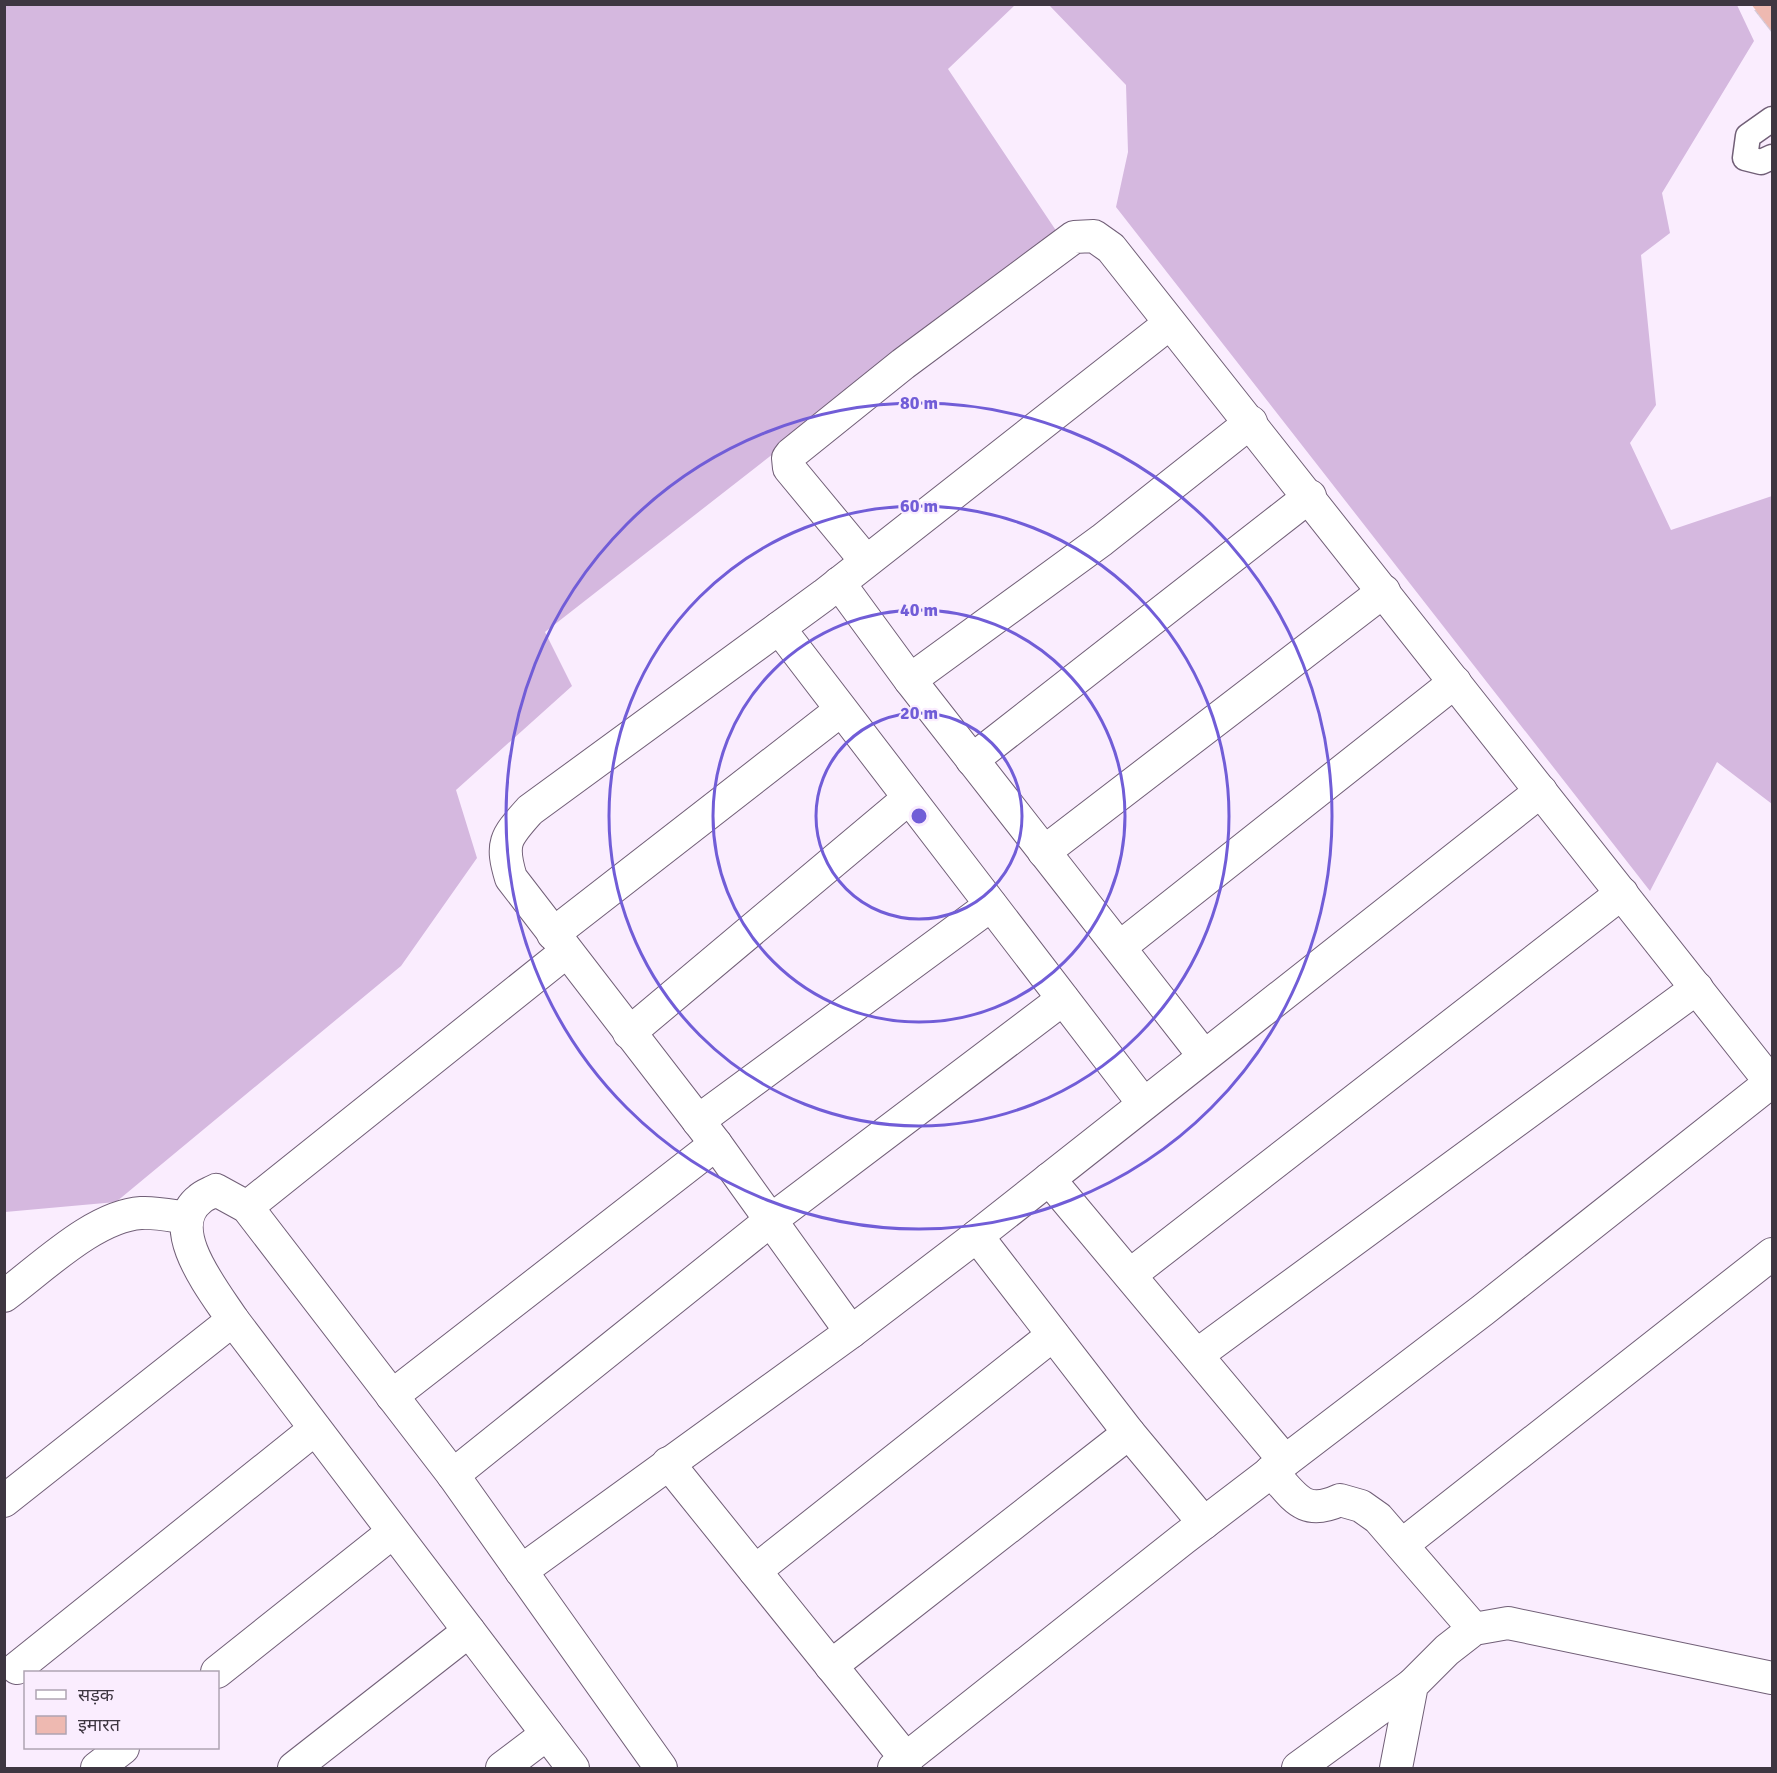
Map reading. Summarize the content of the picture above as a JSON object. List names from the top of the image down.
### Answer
{
  "legend": ["सड़क", "इमारत"],
  "rings": [
    "80 m",
    "60 m",
    "40 m",
    "20 m"
  ]
}
